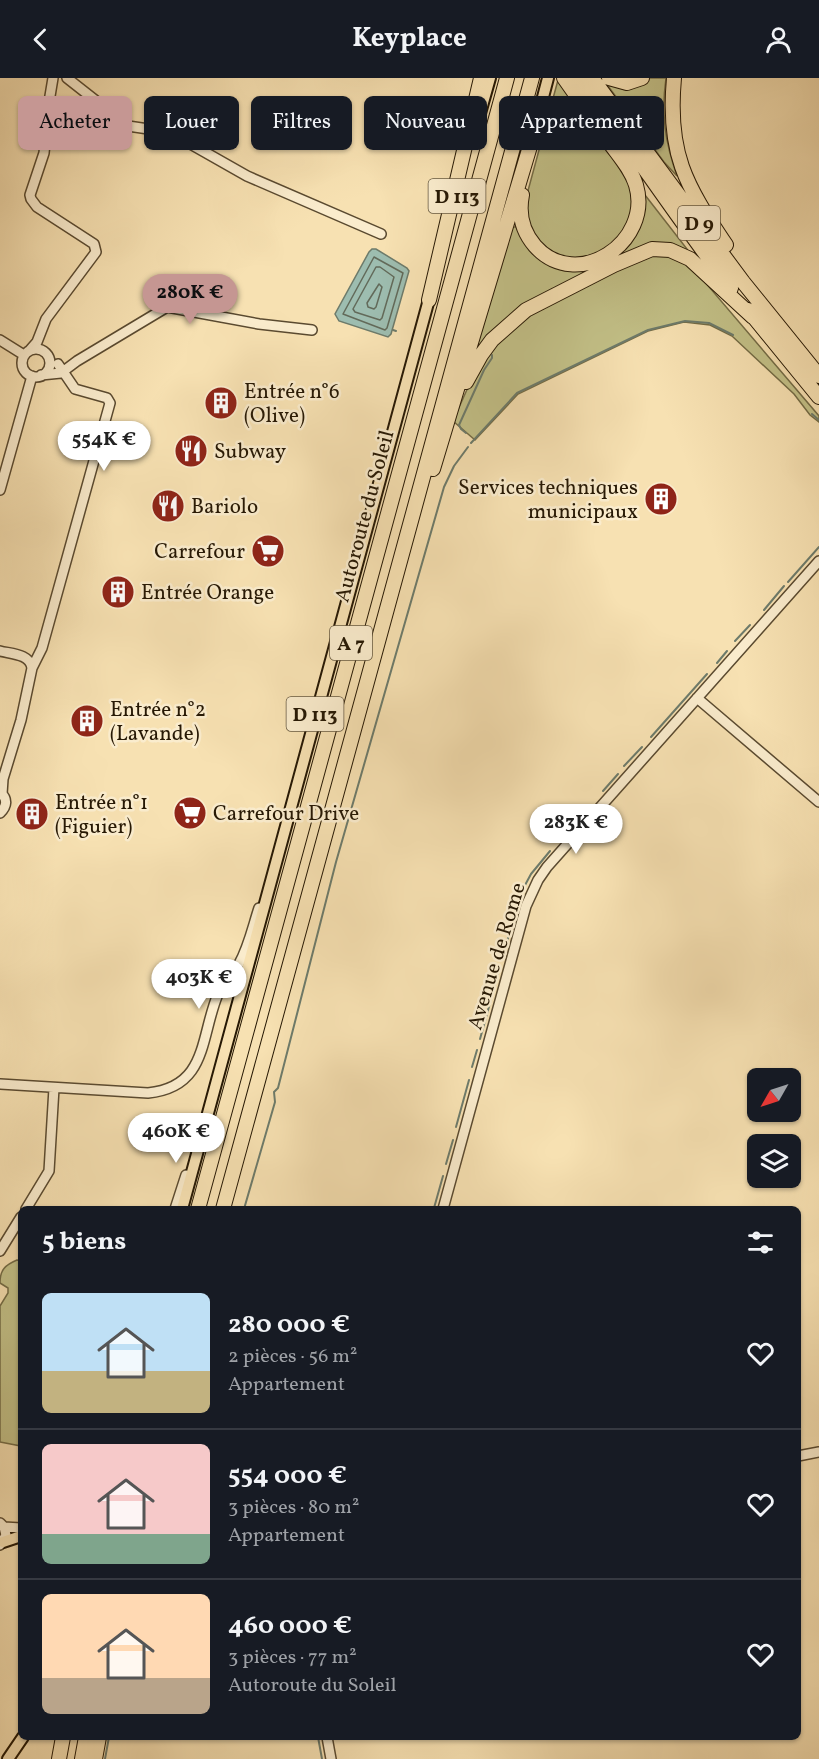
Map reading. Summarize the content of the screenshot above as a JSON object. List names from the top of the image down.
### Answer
{
  "streets": {
    "highway": [
      "D 113",
      "D 9",
      "Autoroute du Soleil",
      "A 7"
    ],
    "street": ["Avenue de Rome"]
  },
  "crossings": [
    ["D 113", "D 9"],
    ["D 113", "A 7"]
  ],
  "places": {
    "building": [
      "Entrée n°6 (Olive)",
      "Services techniques municipaux",
      "Entrée Orange",
      "Entrée n°2 (Lavande)",
      "Entrée n°1 (Figuier)"
    ],
    "restaurant": ["Subway", "Bariolo"],
    "supermarket": ["Carrefour", "Carrefour Drive"]
  },
  "north": "bottom left",
  "page": {
    "header": "Keyplace",
    "chip": [
      "Acheter",
      "Louer",
      "Filtres",
      "Nouveau",
      "Appartement"
    ],
    "price": [
      "280K €",
      "554K €",
      "283K €",
      "403K €",
      "460K €"
    ],
    "heading": "5 biens",
    "list": [
      {
        "name": "280 000 €",
        "note": "2 pièces · 56 m² · Appartement"
      },
      {
        "name": "554 000 €",
        "note": "3 pièces · 80 m² · Appartement"
      },
      {
        "name": "460 000 €",
        "note": "3 pièces · 77 m² · Autoroute du Soleil"
      }
    ]
  }
}
